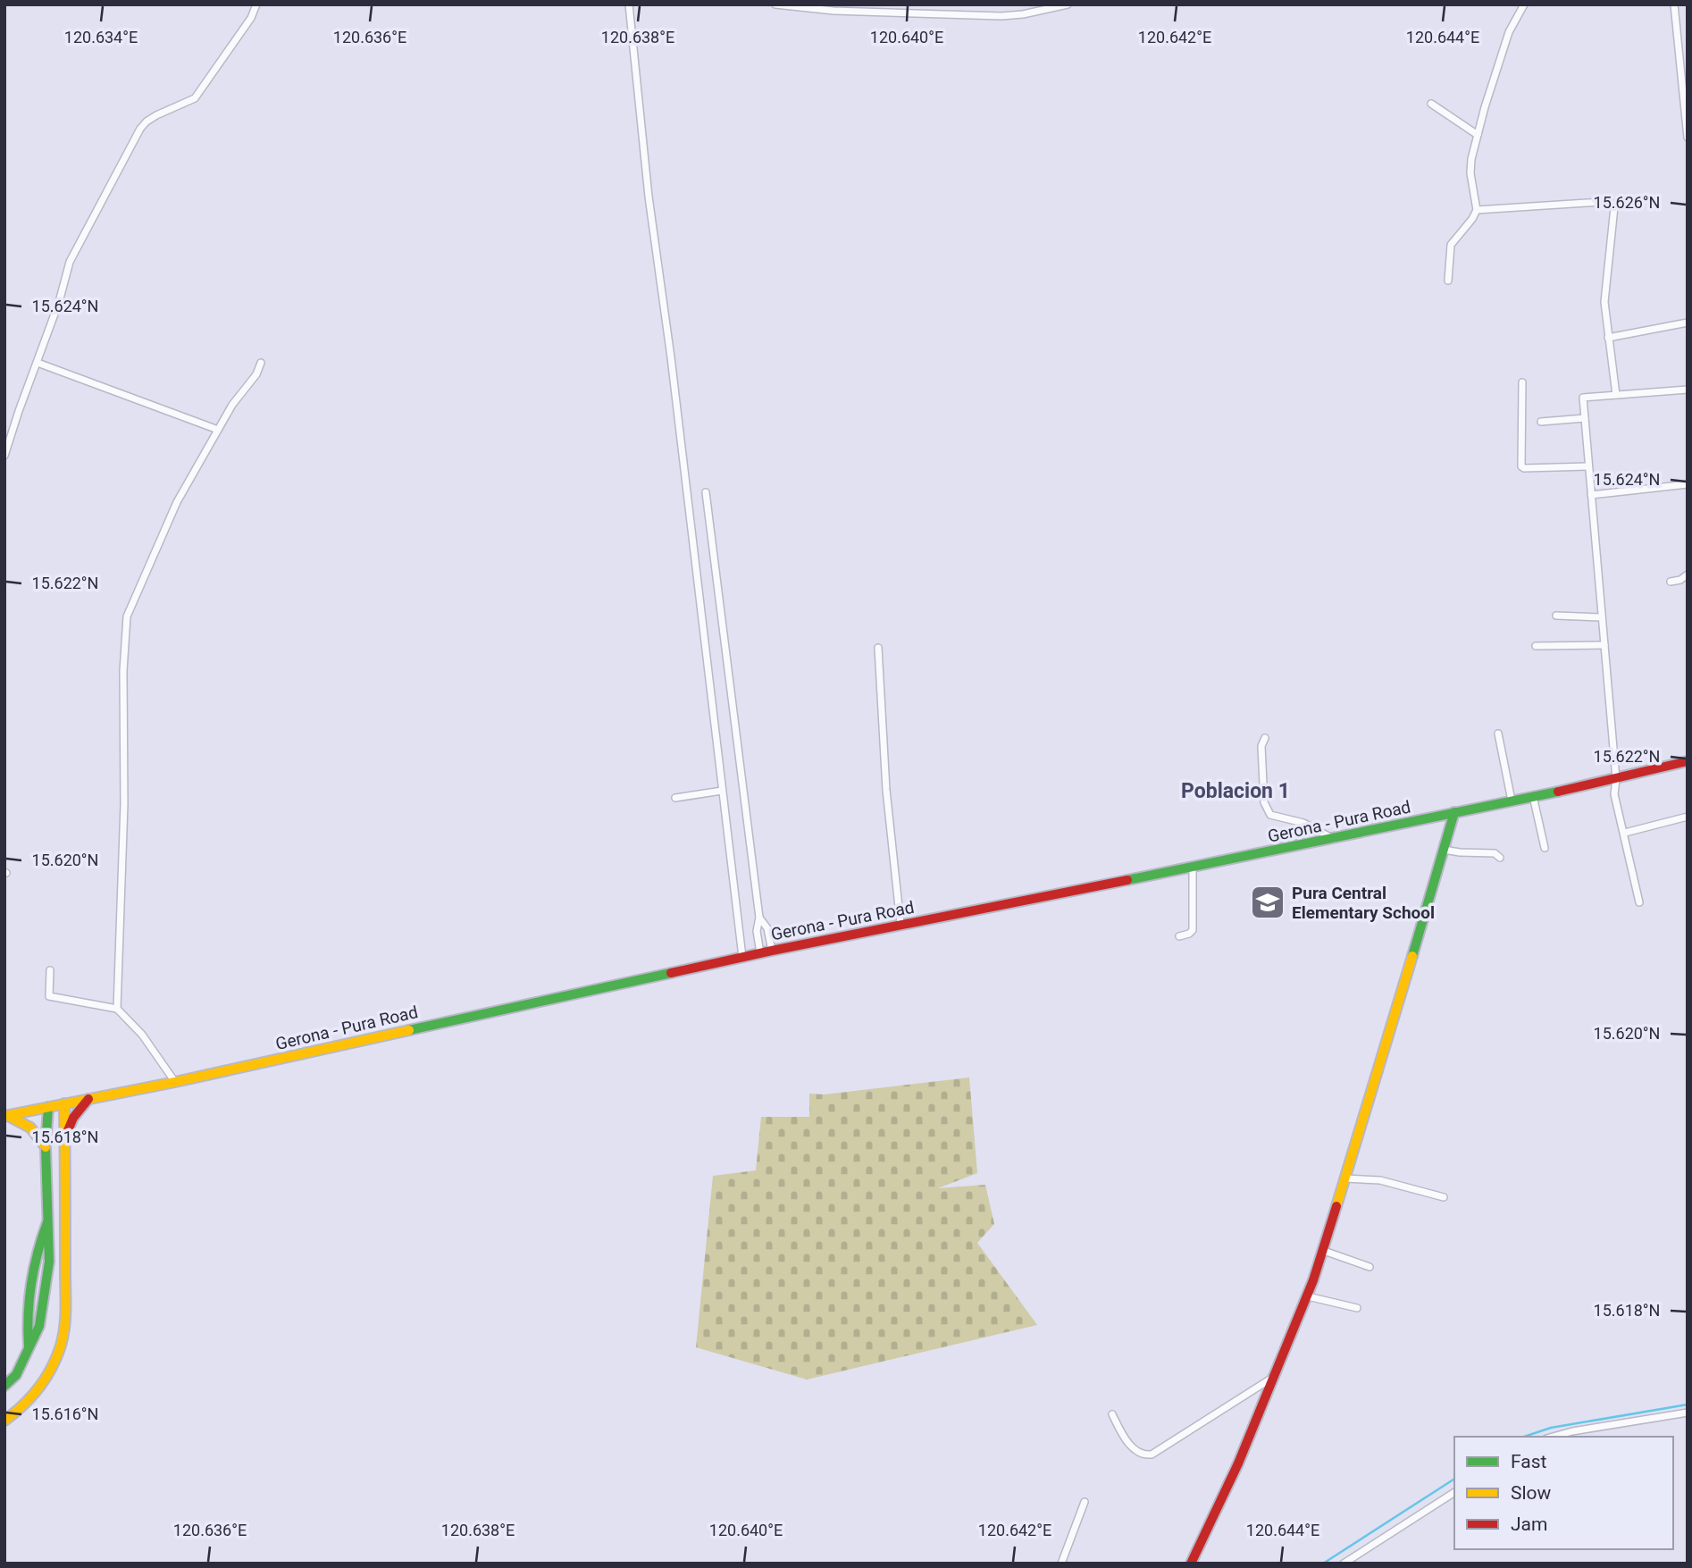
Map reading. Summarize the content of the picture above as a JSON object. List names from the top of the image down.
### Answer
{
  "streets": {
    "main road": ["Gerona - Pura Road"]
  },
  "districts": ["Poblacion 1"],
  "places": {
    "school or university": ["Pura Central Elementary School"]
  },
  "legend": ["Fast", "Slow", "Jam"],
  "coordinates": [
    "120.634°E",
    "120.636°E",
    "120.638°E",
    "120.640°E",
    "120.642°E",
    "120.644°E",
    "15.626°N",
    "15.624°N",
    "15.622°N",
    "15.620°N",
    "15.618°N",
    "15.616°N"
  ]
}
